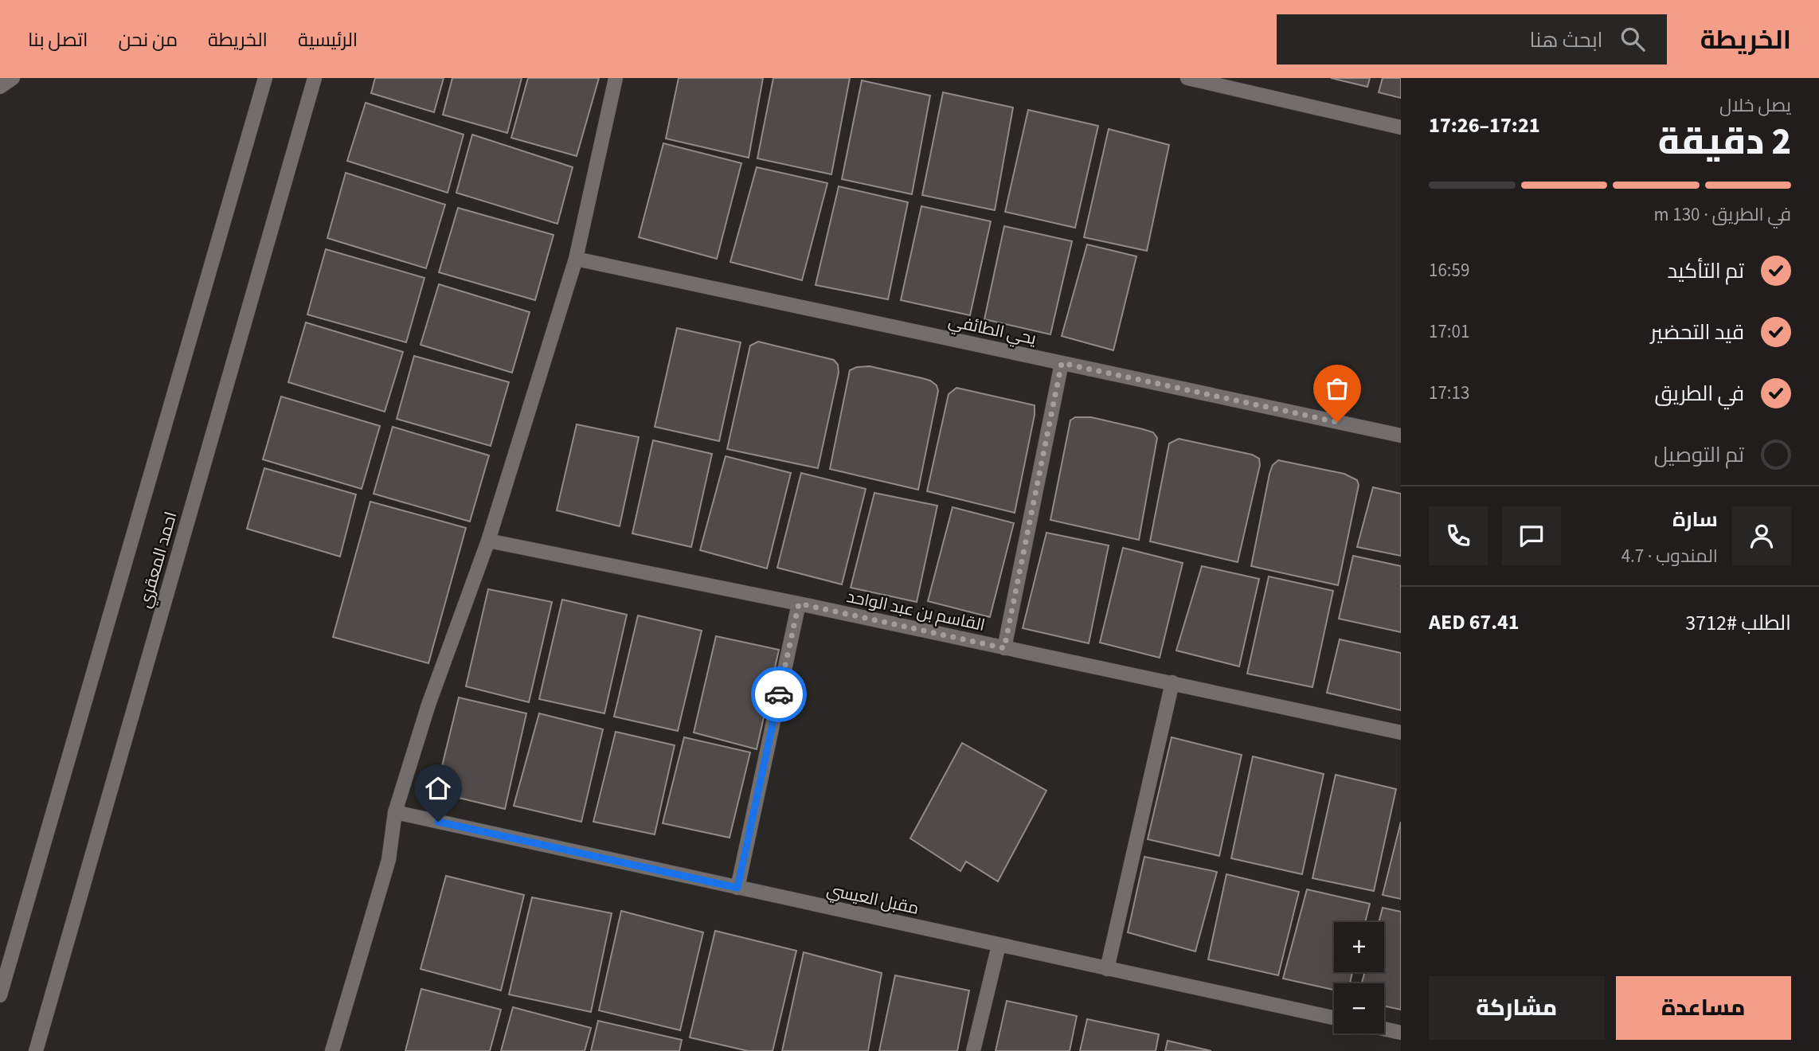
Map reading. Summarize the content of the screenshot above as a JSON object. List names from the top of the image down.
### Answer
{
  "streets": {
    "street": [
      "يحي الطائفي",
      "احمد المعقري",
      "القاسم بن عبد الواحد",
      "مقبل العيسي"
    ]
  },
  "page": {
    "header": "الخريطة",
    "search": "ابحث هنا",
    "nav": [
      "الرئيسية",
      "الخريطة",
      "من نحن",
      "اتصل بنا"
    ],
    "heading": ["2 دقيقة", "يصل خلال", "17:21–17:26"],
    "panel": [
      "سارة",
      "المندوب · 4.7",
      "الطلب #3712",
      "AED 67.41"
    ],
    "bar": "في الطريق · 130 m",
    "list": [
      ["تم التأكيد", "16:59"],
      ["قيد التحضير", "17:01"],
      ["في الطريق", "17:13"],
      "تم التوصيل"
    ],
    "map_buttons": ["+", "−"],
    "buttons": ["مساعدة", "مشاركة"]
  }
}
